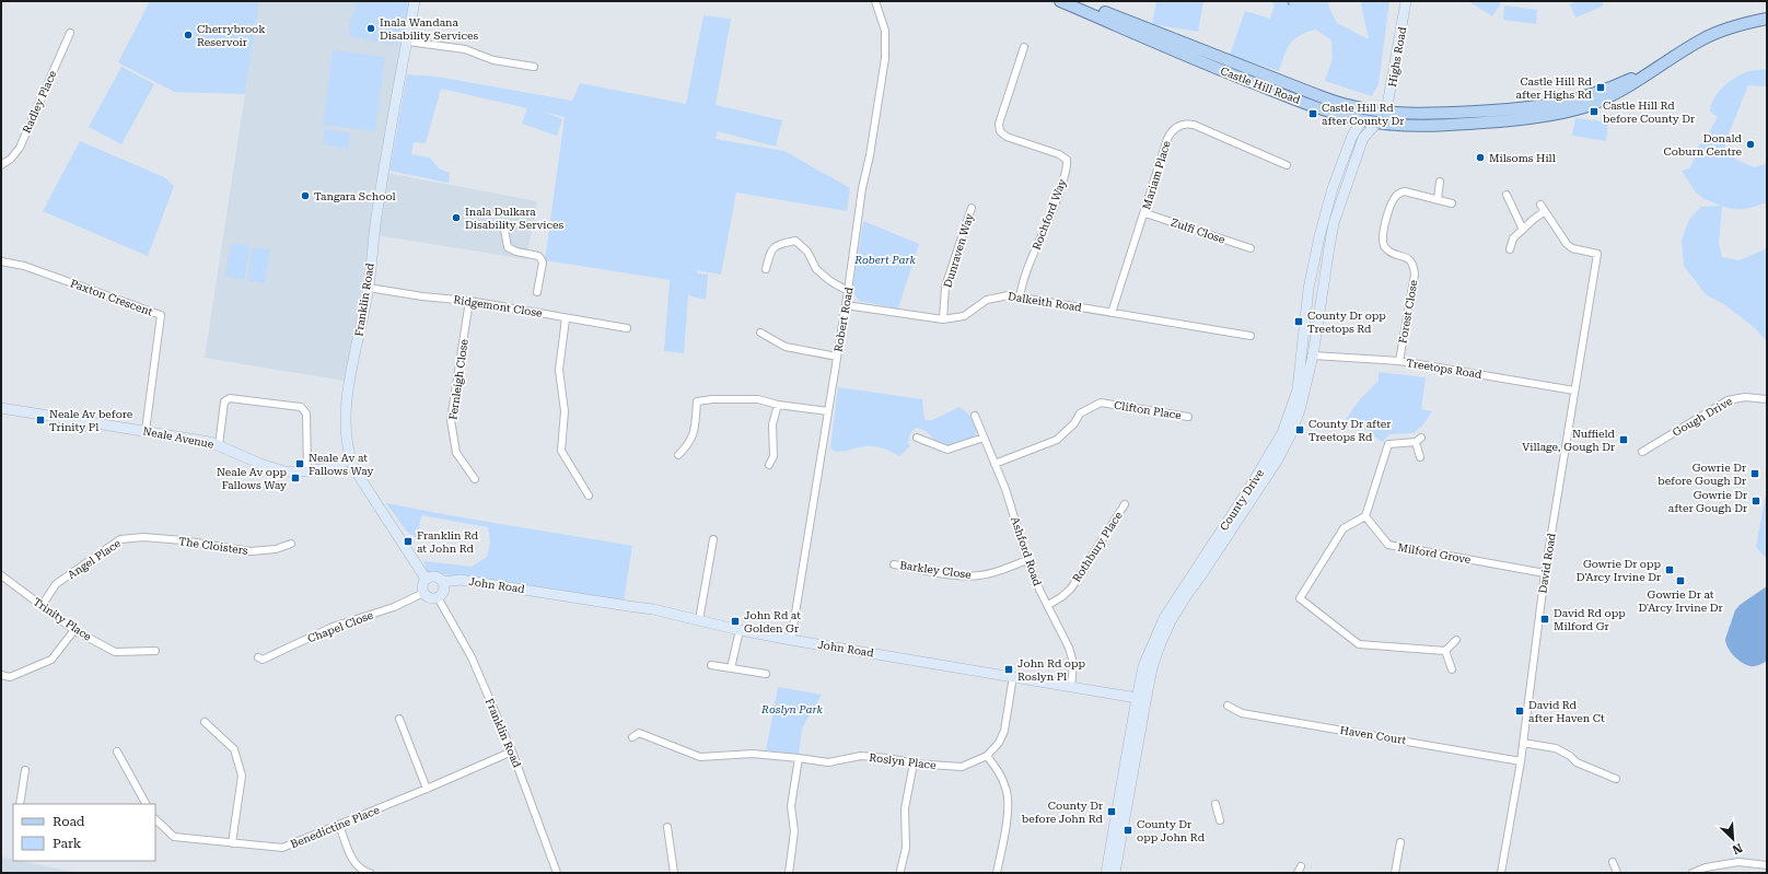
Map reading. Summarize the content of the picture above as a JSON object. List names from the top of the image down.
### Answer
{
  "streets": {
    "main road": ["Castle Hill Road"],
    "street": [
      "Highs Road",
      "Radley Place",
      "Mariam Place",
      "Rochford Way",
      "Zulfi Close",
      "Dunraven Way",
      "Paxton Crescent",
      "Franklin Road",
      "Dalkeith Road",
      "Ridgemont Close",
      "Forest Close",
      "Robert Road",
      "Treetops Road",
      "Fernleigh Close",
      "Clifton Place",
      "Gough Drive",
      "Neale Avenue",
      "County Drive",
      "The Cloisters",
      "Rothbury Place",
      "Ashford Road",
      "Milford Grove",
      "Angel Place",
      "David Road",
      "Barkley Close",
      "John Road",
      "Trinity Place",
      "Chapel Close",
      "Haven Court",
      "Roslyn Place",
      "Benedictine Place"
    ]
  },
  "crossings": [
    ["Highs Road", "Castle Hill Road"],
    ["Castle Hill Road", "County Drive"],
    ["Mariam Place", "Zulfi Close"],
    ["Mariam Place", "Dalkeith Road"],
    ["Rochford Way", "Dalkeith Road"],
    ["Dunraven Way", "Dalkeith Road"],
    ["Paxton Crescent", "Neale Avenue"],
    ["Franklin Road", "Ridgemont Close"],
    ["Franklin Road", "Neale Avenue"],
    ["Franklin Road", "John Road"],
    ["Franklin Road", "Chapel Close"],
    ["Franklin Road", "Benedictine Place"],
    ["Dalkeith Road", "Robert Road"],
    ["Ridgemont Close", "Fernleigh Close"],
    ["Forest Close", "Treetops Road"],
    ["Robert Road", "John Road"],
    ["Treetops Road", "County Drive"],
    ["Treetops Road", "David Road"],
    ["Clifton Place", "Ashford Road"],
    ["County Drive", "John Road"],
    ["The Cloisters", "Angel Place"],
    ["Rothbury Place", "Ashford Road"],
    ["Ashford Road", "Barkley Close"],
    ["Ashford Road", "John Road"],
    ["Milford Grove", "David Road"],
    ["Angel Place", "Trinity Place"],
    ["David Road", "Haven Court"],
    ["John Road", "Chapel Close"],
    ["John Road", "Roslyn Place"]
  ],
  "parks": ["Robert Park", "Roslyn Park"],
  "places": {
    "other": [
      "Inala Wandana Disability Services",
      "Cherrybrook Reservoir",
      "Donald Coburn Centre",
      "Milsoms Hill",
      "Tangara School",
      "Inala Dulkara Disability Services"
    ],
    "transit": [
      "Castle Hill Rd after Highs Rd",
      "Castle Hill Rd before County Dr",
      "Castle Hill Rd after County Dr",
      "County Dr opp Treetops Rd",
      "Neale Av before Trinity Pl",
      "County Dr after Treetops Rd",
      "Nuffield Village, Gough Dr",
      "Neale Av at Fallows Way",
      "Gowrie Dr before Gough Dr",
      "Neale Av opp Fallows Way",
      "Gowrie Dr after Gough Dr",
      "Franklin Rd at John Rd",
      "Gowrie Dr opp D'Arcy Irvine Dr",
      "Gowrie Dr at D'Arcy Irvine Dr",
      "David Rd opp Milford Gr",
      "John Rd at Golden Gr",
      "John Rd opp Roslyn Pl",
      "David Rd after Haven Ct",
      "County Dr before John Rd",
      "County Dr opp John Rd"
    ]
  },
  "legend": ["Road", "Park"],
  "north": "bottom right"
}
